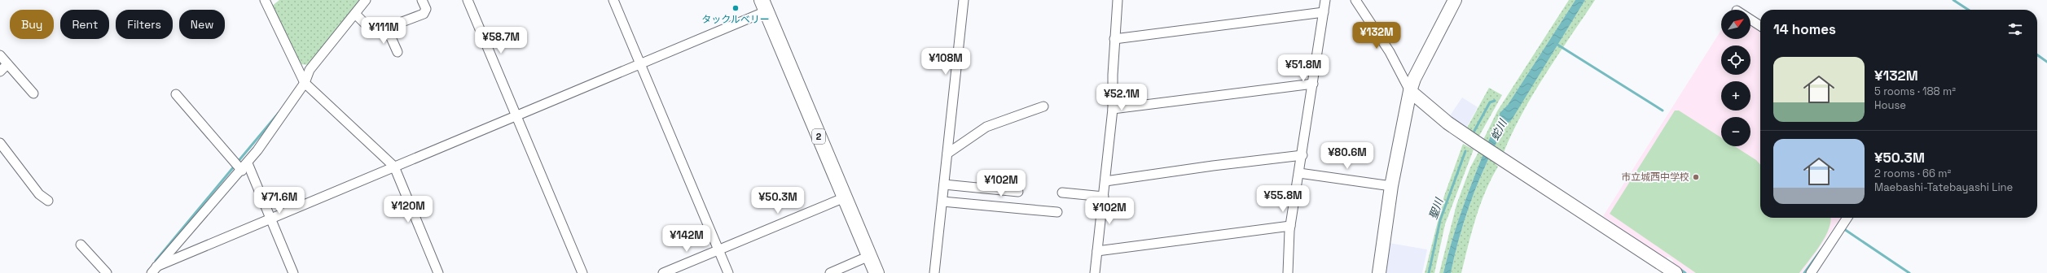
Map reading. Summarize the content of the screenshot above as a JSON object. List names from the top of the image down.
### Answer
{
  "streets": {
    "main road": ["2"]
  },
  "water": ["蛇川", "聖川"],
  "places": ["タックルベリー", "市立城西中学校"],
  "north": "top right",
  "page": {
    "map_buttons": ["+", "−"],
    "chip": [
      "Buy",
      "Rent",
      "Filters",
      "New"
    ],
    "heading": "14 homes",
    "price": [
      "¥111M",
      "¥132M",
      "¥58.7M",
      "¥108M",
      "¥51.8M",
      "¥52.1M",
      "¥80.6M",
      "¥102M",
      "¥55.8M",
      "¥71.6M",
      "¥50.3M",
      "¥120M",
      "¥102M",
      "¥142M"
    ],
    "list": [
      {
        "name": "¥132M",
        "note": "5 rooms · 188 m² · House"
      },
      {
        "name": "¥50.3M",
        "note": "2 rooms · 66 m² · Maebashi-Tatebayashi Line"
      }
    ]
  }
}
